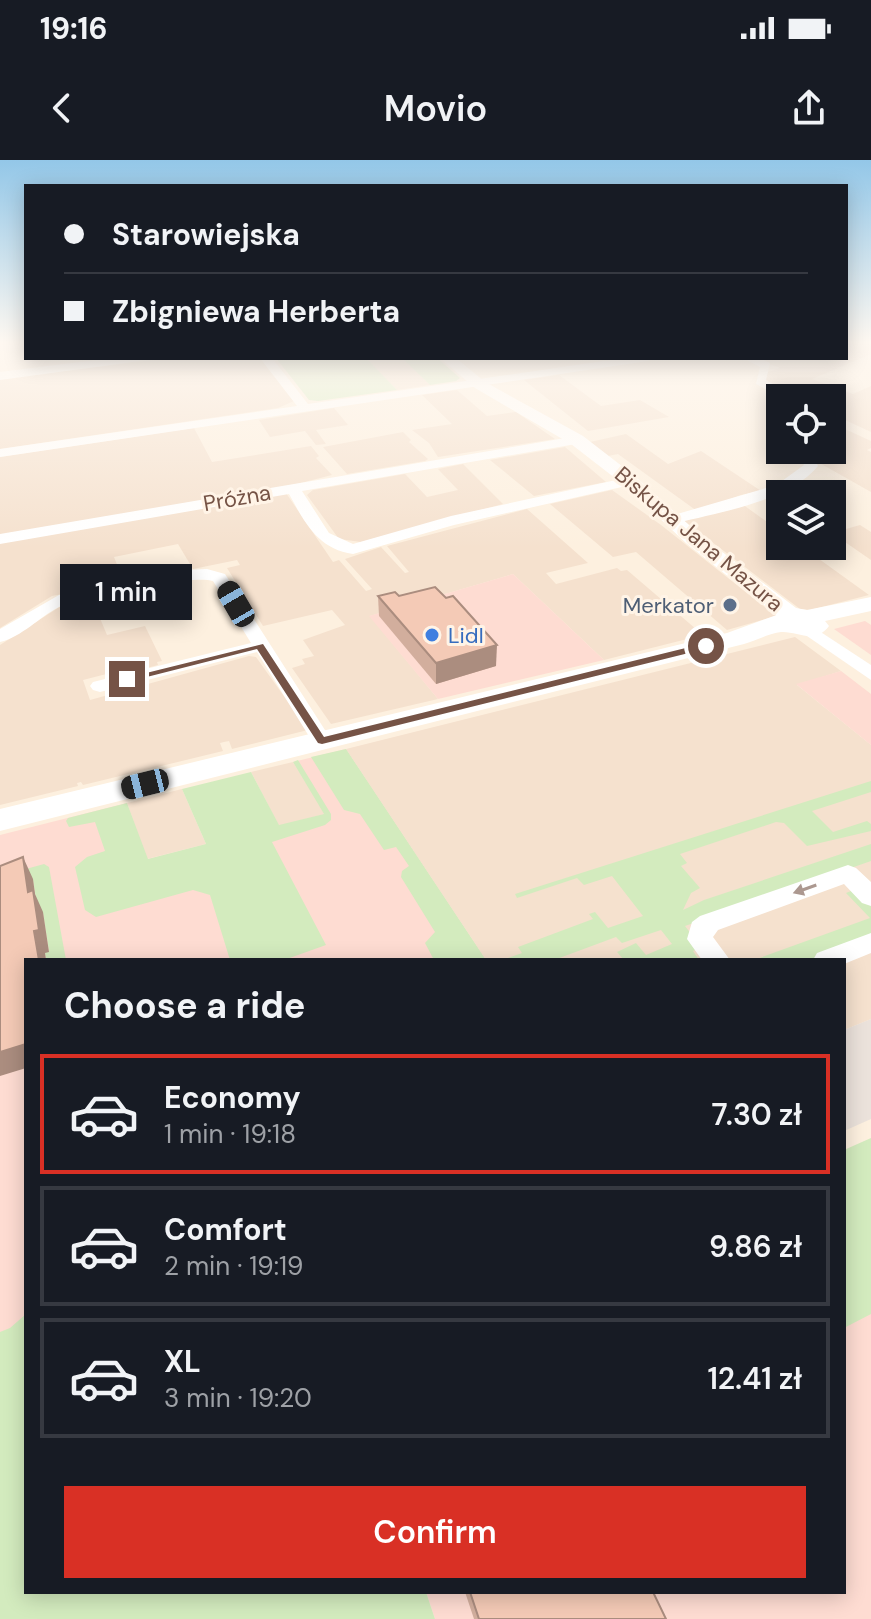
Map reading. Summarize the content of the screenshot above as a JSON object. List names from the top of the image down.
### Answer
{
  "streets": {
    "street": ["Próżna", "Biskupa Jana Mazura"]
  },
  "crossings": [
    ["Próżna", "Biskupa Jana Mazura"]
  ],
  "places": ["Merkator", "Lidl"],
  "page": {
    "status": "19:16",
    "header": "Movio",
    "banner": ["Starowiejska", "Zbigniewa Herberta"],
    "bubble": "1 min",
    "heading": "Choose a ride",
    "list": [
      {
        "name": "Economy",
        "note": "1 min · 19:18",
        "value": "7.30 zł"
      },
      {
        "name": "Comfort",
        "note": "2 min · 19:19",
        "value": "9.86 zł"
      },
      {
        "name": "XL",
        "note": "3 min · 19:20",
        "value": "12.41 zł"
      }
    ],
    "buttons": "Confirm"
  }
}
